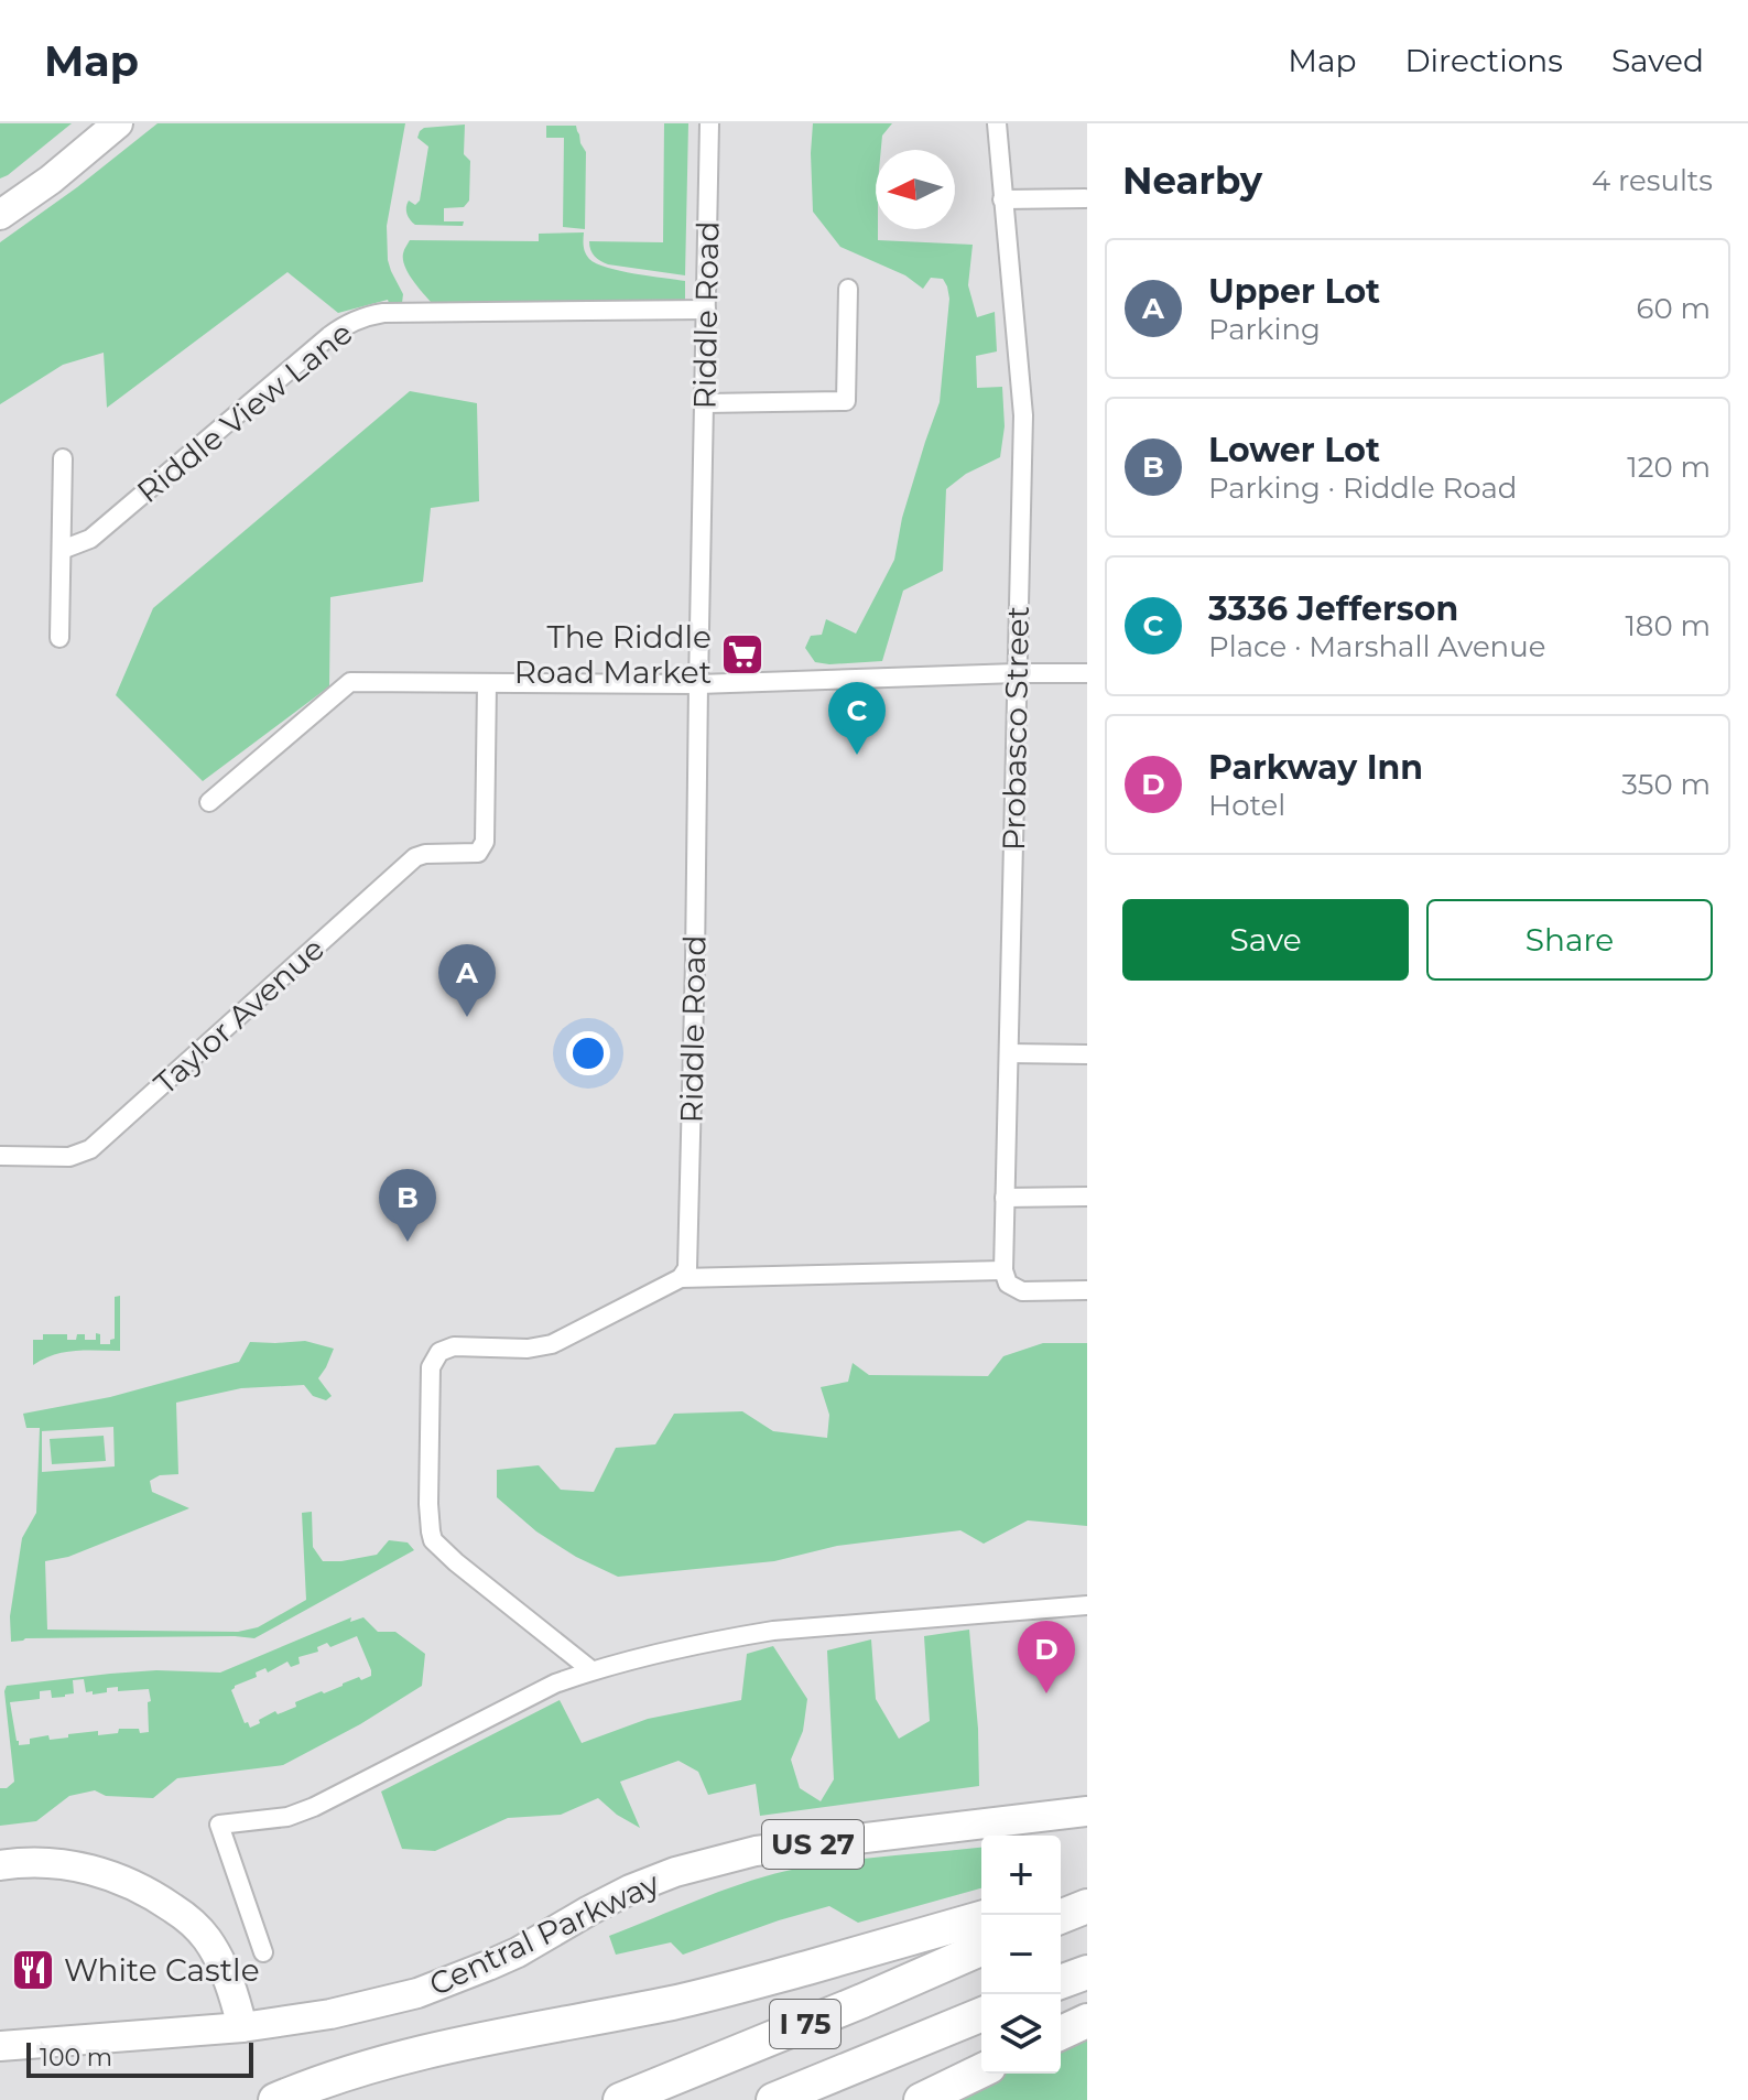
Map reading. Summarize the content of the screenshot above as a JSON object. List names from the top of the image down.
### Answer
{
  "streets": {
    "highway": ["I 75"],
    "main road": ["US 27", "Central Parkway"],
    "street": [
      "Riddle Road",
      "Riddle View Lane",
      "Probasco Street",
      "Taylor Avenue"
    ]
  },
  "crossings": [
    ["Riddle Road", "Riddle View Lane"]
  ],
  "places": {
    "supermarket": ["The Riddle Road Market"],
    "restaurant": ["White Castle"]
  },
  "scale_bar": "100 m",
  "north": "left",
  "page": {
    "header": "Map",
    "nav": ["Map", "Directions", "Saved"],
    "heading": ["Nearby", "4 results"],
    "list": [
      {
        "mark": "A",
        "name": "Upper Lot",
        "note": "Parking",
        "value": "60 m"
      },
      {
        "mark": "B",
        "name": "Lower Lot",
        "note": "Parking · Riddle Road",
        "value": "120 m"
      },
      {
        "mark": "C",
        "name": "3336 Jefferson",
        "note": "Place · Marshall Avenue",
        "value": "180 m"
      },
      {
        "mark": "D",
        "name": "Parkway Inn",
        "note": "Hotel",
        "value": "350 m"
      }
    ],
    "pins": [
      "C",
      "A",
      "B",
      "D"
    ],
    "buttons": ["Save", "Share"],
    "map_buttons": ["+", "−"],
    "scale": "100 m"
  }
}
